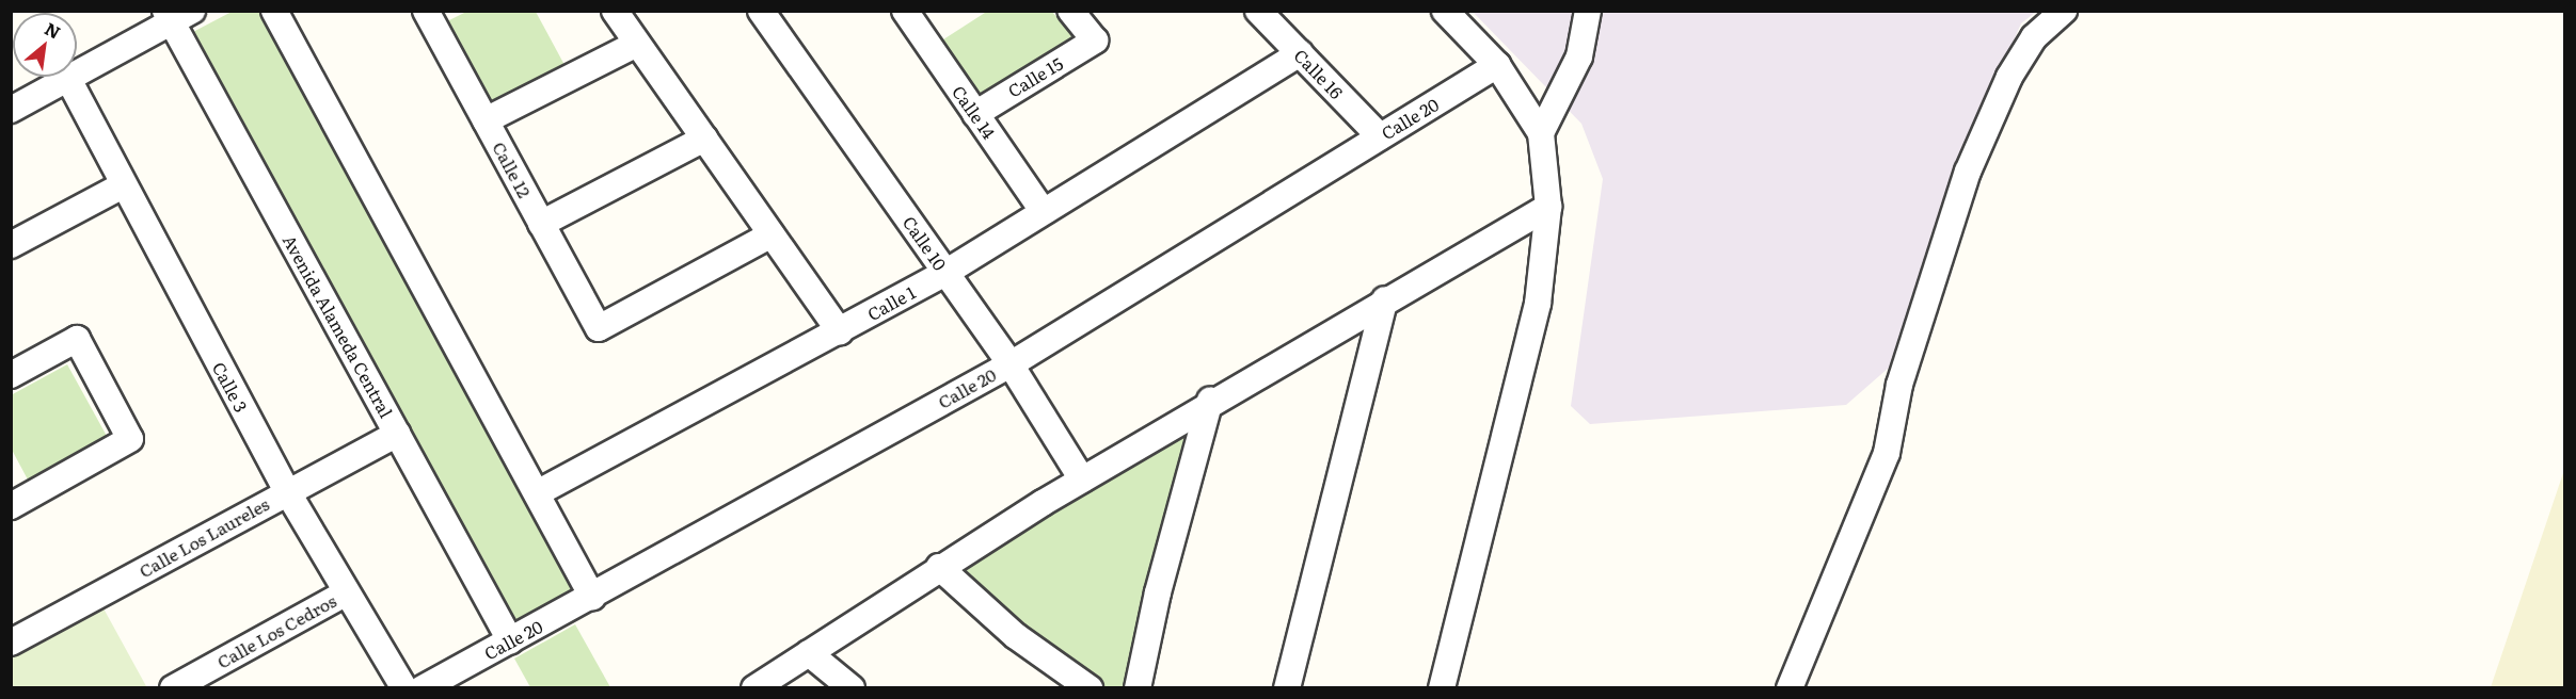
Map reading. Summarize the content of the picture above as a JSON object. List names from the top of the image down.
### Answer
{
  "streets": {
    "street": [
      "Calle 16",
      "Calle 15",
      "Calle 14",
      "Calle 20",
      "Calle 12",
      "Calle 10",
      "Calle 1",
      "Avenida Alameda Central",
      "Calle 3",
      "Calle Los Laureles",
      "Calle Los Cedros"
    ]
  },
  "crossings": [
    ["Calle 16", "Calle 20"],
    ["Calle 16", "Calle 1"],
    ["Calle 15", "Calle 14"],
    ["Calle 14", "Calle 1"],
    ["Calle 20", "Calle 10"],
    ["Calle 20", "Avenida Alameda Central"],
    ["Calle 10", "Calle 1"],
    ["Avenida Alameda Central", "Calle Los Laureles"],
    ["Calle 3", "Calle Los Laureles"],
    ["Calle 3", "Calle Los Cedros"]
  ],
  "north": "top right"
}
